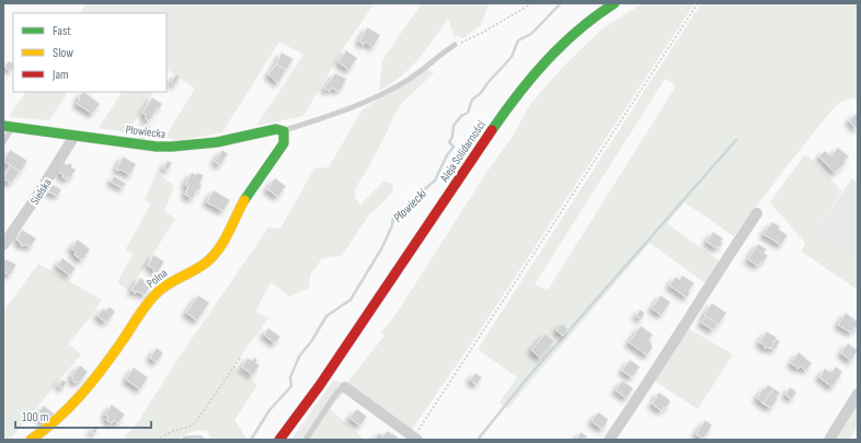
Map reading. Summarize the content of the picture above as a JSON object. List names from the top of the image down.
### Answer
{
  "streets": {
    "street": [
      "Płowiecka",
      "Aleja Solidarności",
      "Sielska",
      "Polna"
    ]
  },
  "crossings": [
    ["Płowiecka", "Sielska"],
    ["Płowiecka", "Polna"]
  ],
  "water": ["Płowiecki"],
  "legend": ["Fast", "Slow", "Jam"],
  "scale_bar": "100 m"
}
